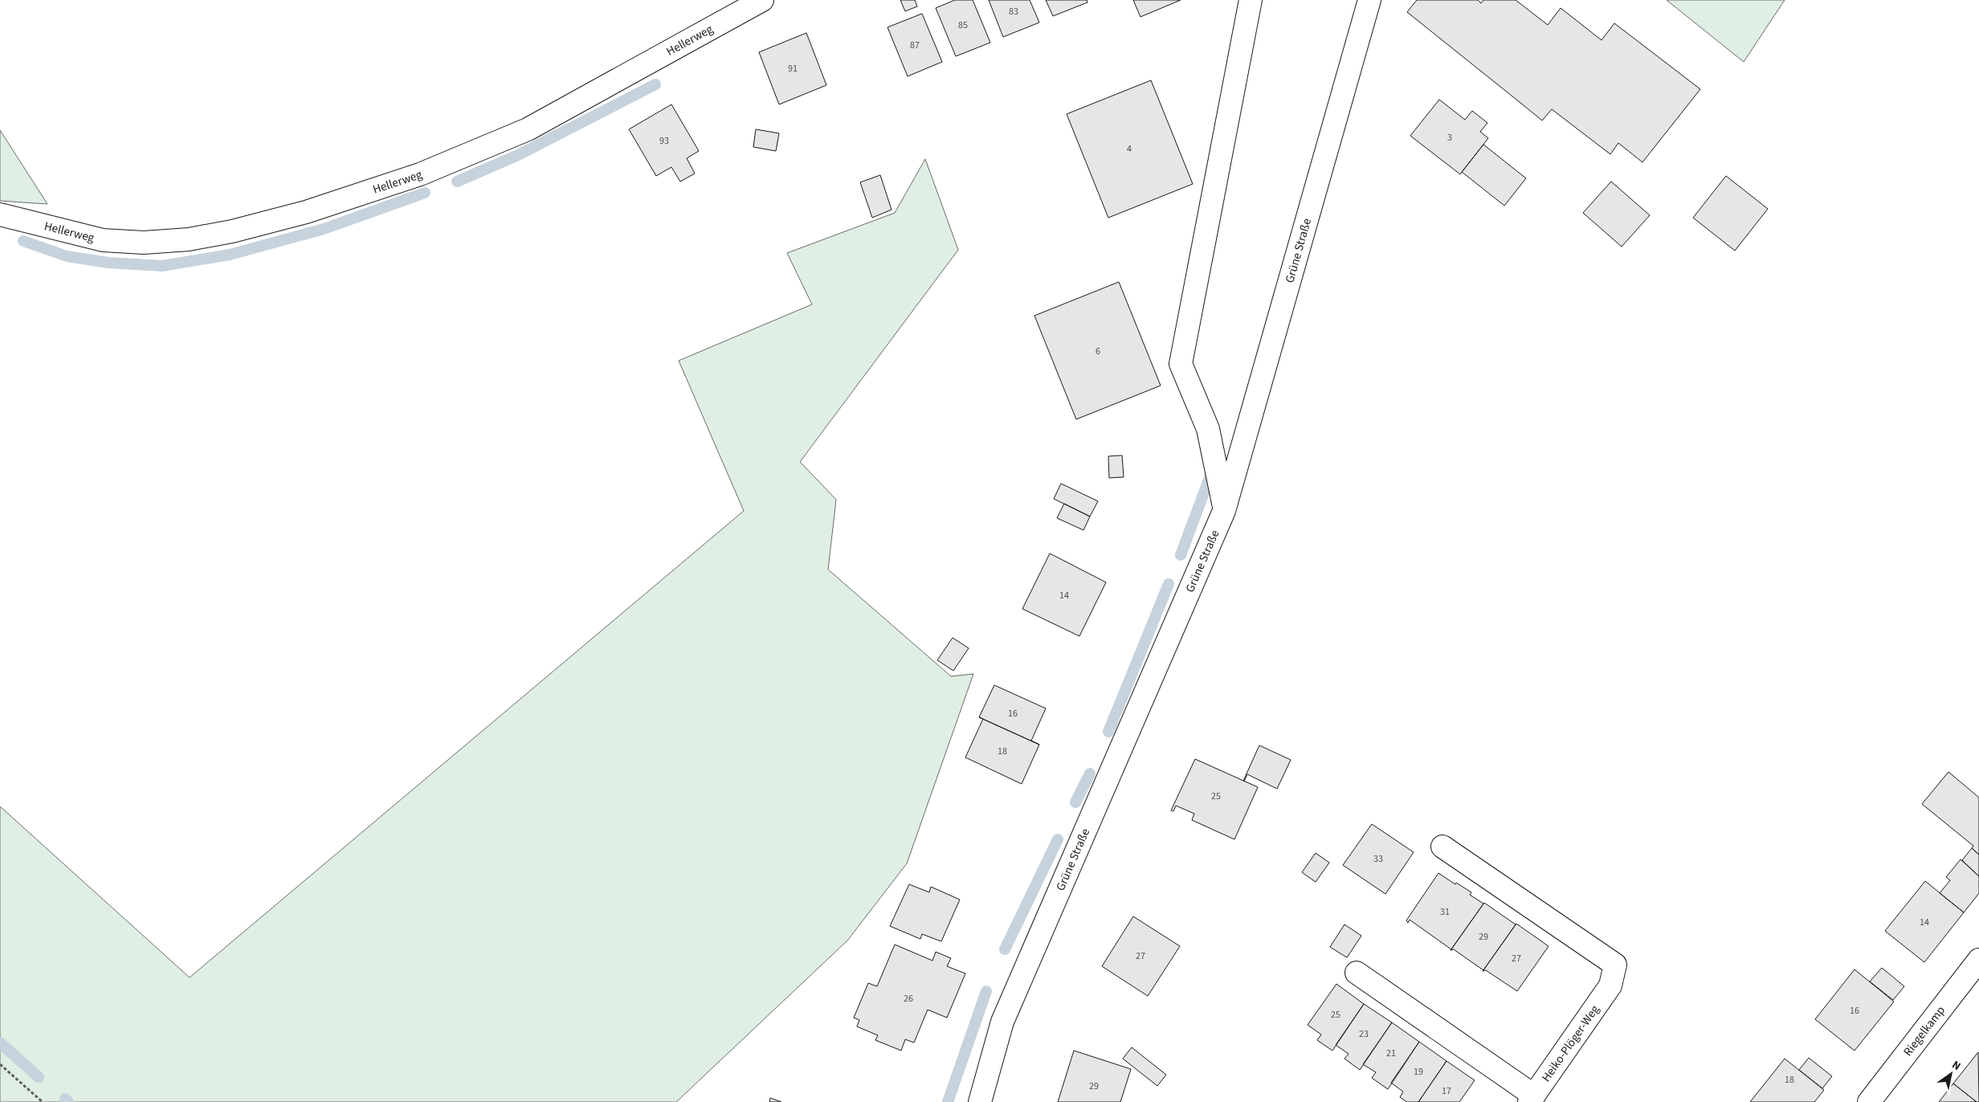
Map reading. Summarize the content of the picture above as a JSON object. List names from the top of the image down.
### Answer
{
  "streets": {
    "street": [
      "Hellerweg",
      "Grüne Straße",
      "Riegelkamp",
      "Heiko-Plöger-Weg"
    ]
  },
  "house_numbers": [
    "83",
    "85",
    "87",
    "91",
    "3",
    "93",
    "4",
    "6",
    "14",
    "16",
    "18",
    "25",
    "33",
    "31",
    "14",
    "29",
    "27",
    "27",
    "26",
    "16",
    "25",
    "23",
    "21",
    "19",
    "18",
    "29",
    "17"
  ],
  "north": "top right"
}
